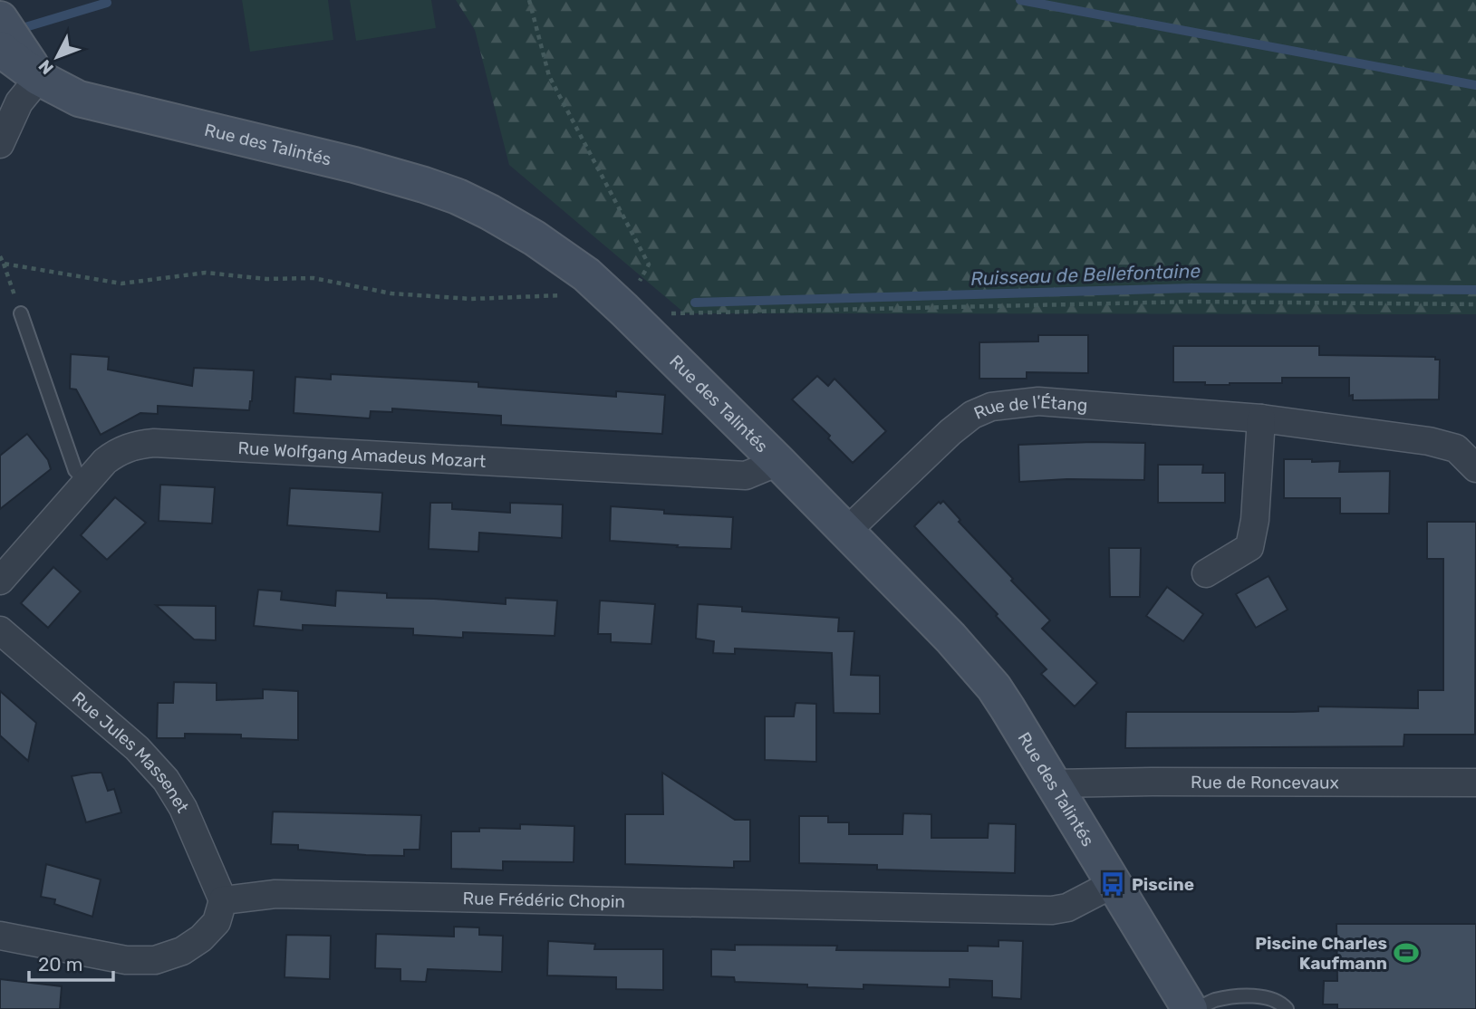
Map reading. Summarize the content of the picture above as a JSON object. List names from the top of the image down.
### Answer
{
  "streets": {
    "street": [
      "Rue des Talintés",
      "Rue de l'Étang",
      "Rue Wolfgang Amadeus Mozart",
      "Rue Jules Massenet",
      "Rue de Roncevaux",
      "Rue Frédéric Chopin"
    ]
  },
  "crossings": [
    ["Rue des Talintés", "Rue de l'Étang"],
    ["Rue des Talintés", "Rue Wolfgang Amadeus Mozart"],
    ["Rue des Talintés", "Rue de Roncevaux"],
    ["Rue des Talintés", "Rue Frédéric Chopin"],
    ["Rue Jules Massenet", "Rue Frédéric Chopin"]
  ],
  "water": ["Ruisseau de Bellefontaine"],
  "places": {
    "bus stop": ["Piscine"],
    "sports": ["Piscine Charles Kaufmann"]
  },
  "scale_bar": "20 m",
  "north": "bottom left"
}
